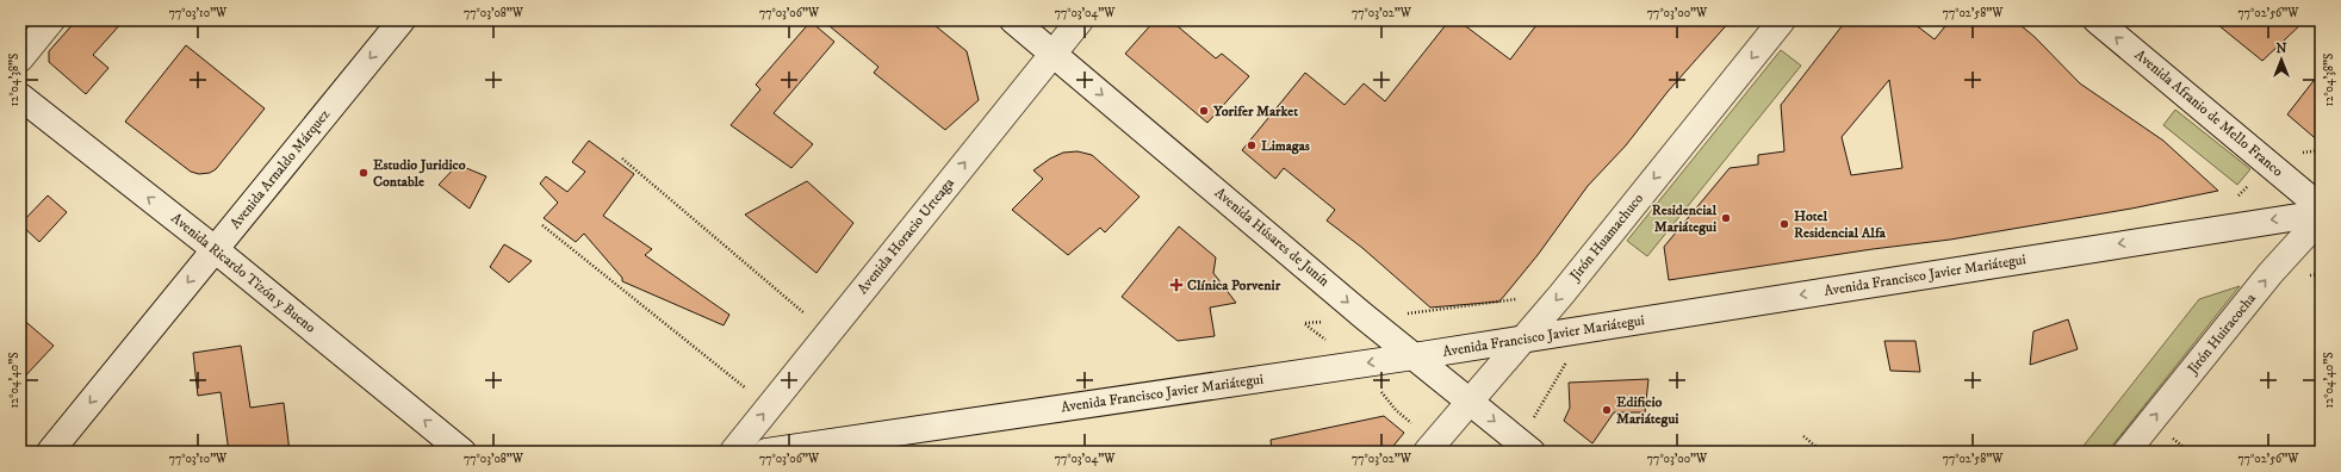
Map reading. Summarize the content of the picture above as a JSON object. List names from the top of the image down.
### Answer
{
  "streets": {
    "street": [
      "Avenida Afranio de Mello Franco",
      "Avenida Arnaldo Márquez",
      "Avenida Horacio Urteaga",
      "Avenida Húsares de Junín",
      "Jirón Huamachuco",
      "Avenida Ricardo Tizón y Bueno",
      "Avenida Francisco Javier Mariátegui",
      "Jirón Huiracocha"
    ]
  },
  "crossings": [
    ["Avenida Arnaldo Márquez", "Avenida Ricardo Tizón y Bueno"],
    ["Avenida Horacio Urteaga", "Avenida Húsares de Junín"],
    ["Avenida Húsares de Junín", "Jirón Huamachuco"],
    ["Avenida Húsares de Junín", "Avenida Francisco Javier Mariátegui"],
    ["Jirón Huamachuco", "Avenida Francisco Javier Mariátegui"]
  ],
  "one_way": [
    "Avenida Afranio de Mello Franco",
    "Avenida Arnaldo Márquez",
    "Avenida Horacio Urteaga",
    "Avenida Húsares de Junín",
    "Jirón Huamachuco",
    "Avenida Ricardo Tizón y Bueno",
    "Avenida Francisco Javier Mariátegui",
    "Jirón Huiracocha"
  ],
  "places": {
    "other": [
      "Yorifer Market",
      "Limagas",
      "Estudio Juridico Contable",
      "Residencial Mariátegui",
      "Hotel Residencial Alfa",
      "Edificio Mariátegui"
    ],
    "health": ["Clínica Porvenir"]
  },
  "north": "top",
  "coordinates": [
    "77°03'10\"W",
    "77°03'08\"W",
    "77°03'06\"W",
    "77°03'04\"W",
    "77°03'02\"W",
    "77°03'00\"W",
    "77°02'58\"W",
    "77°02'56\"W",
    "12°04'38\"S",
    "12°04'40\"S"
  ]
}
